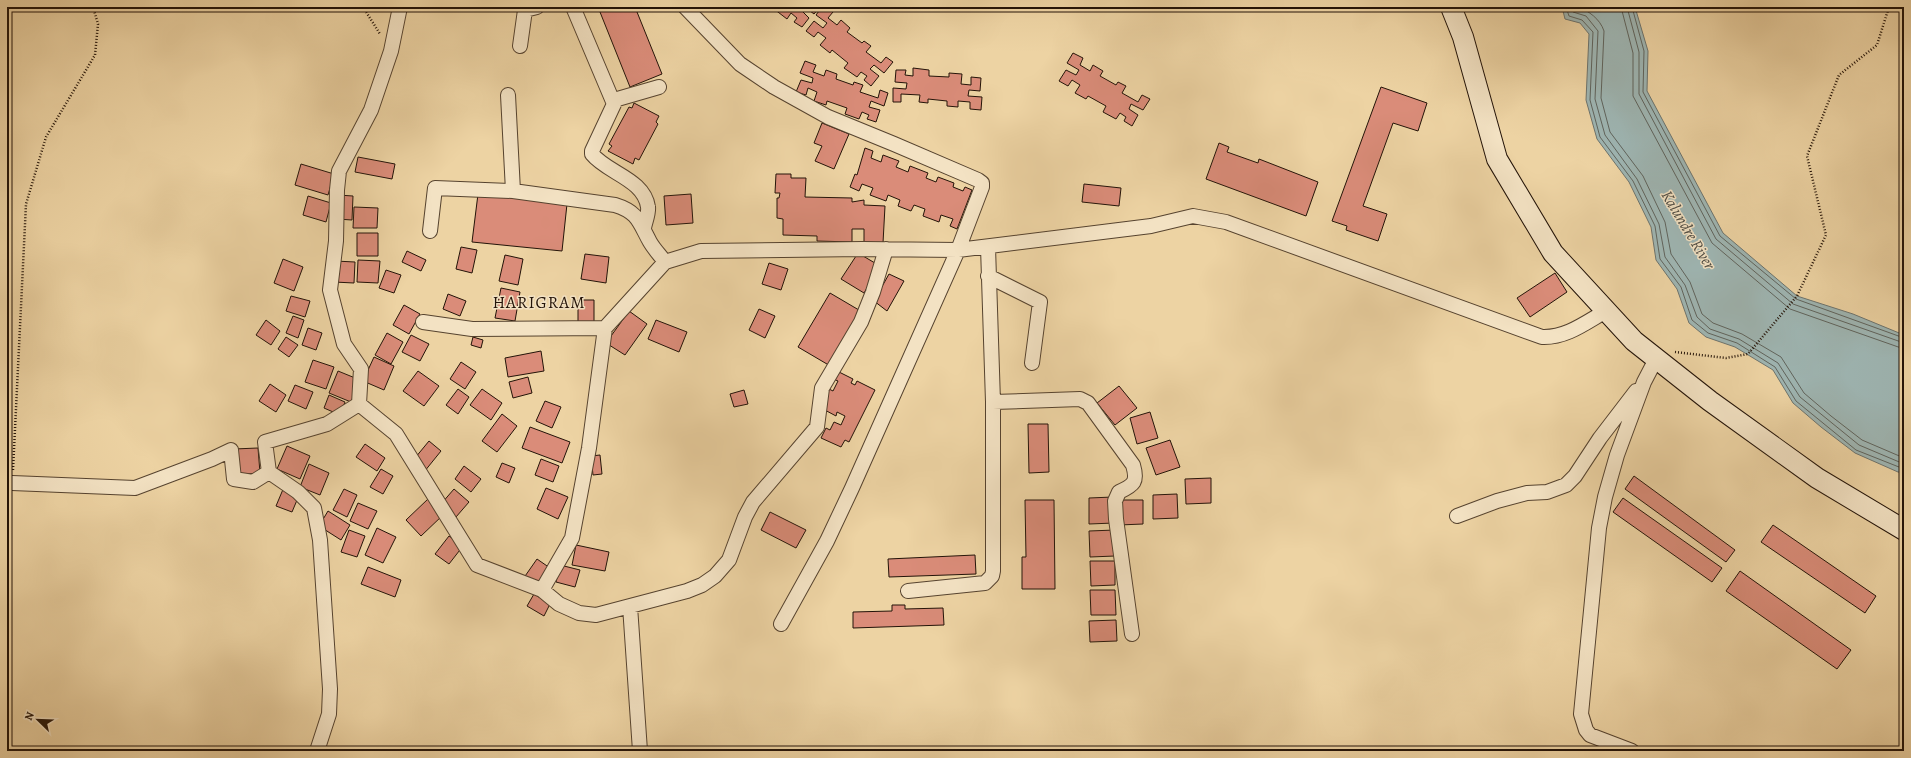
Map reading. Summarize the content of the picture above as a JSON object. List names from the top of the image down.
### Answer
{
  "districts": ["HARIGRAM"],
  "water": ["Kalundre River"],
  "north": "top left"
}
